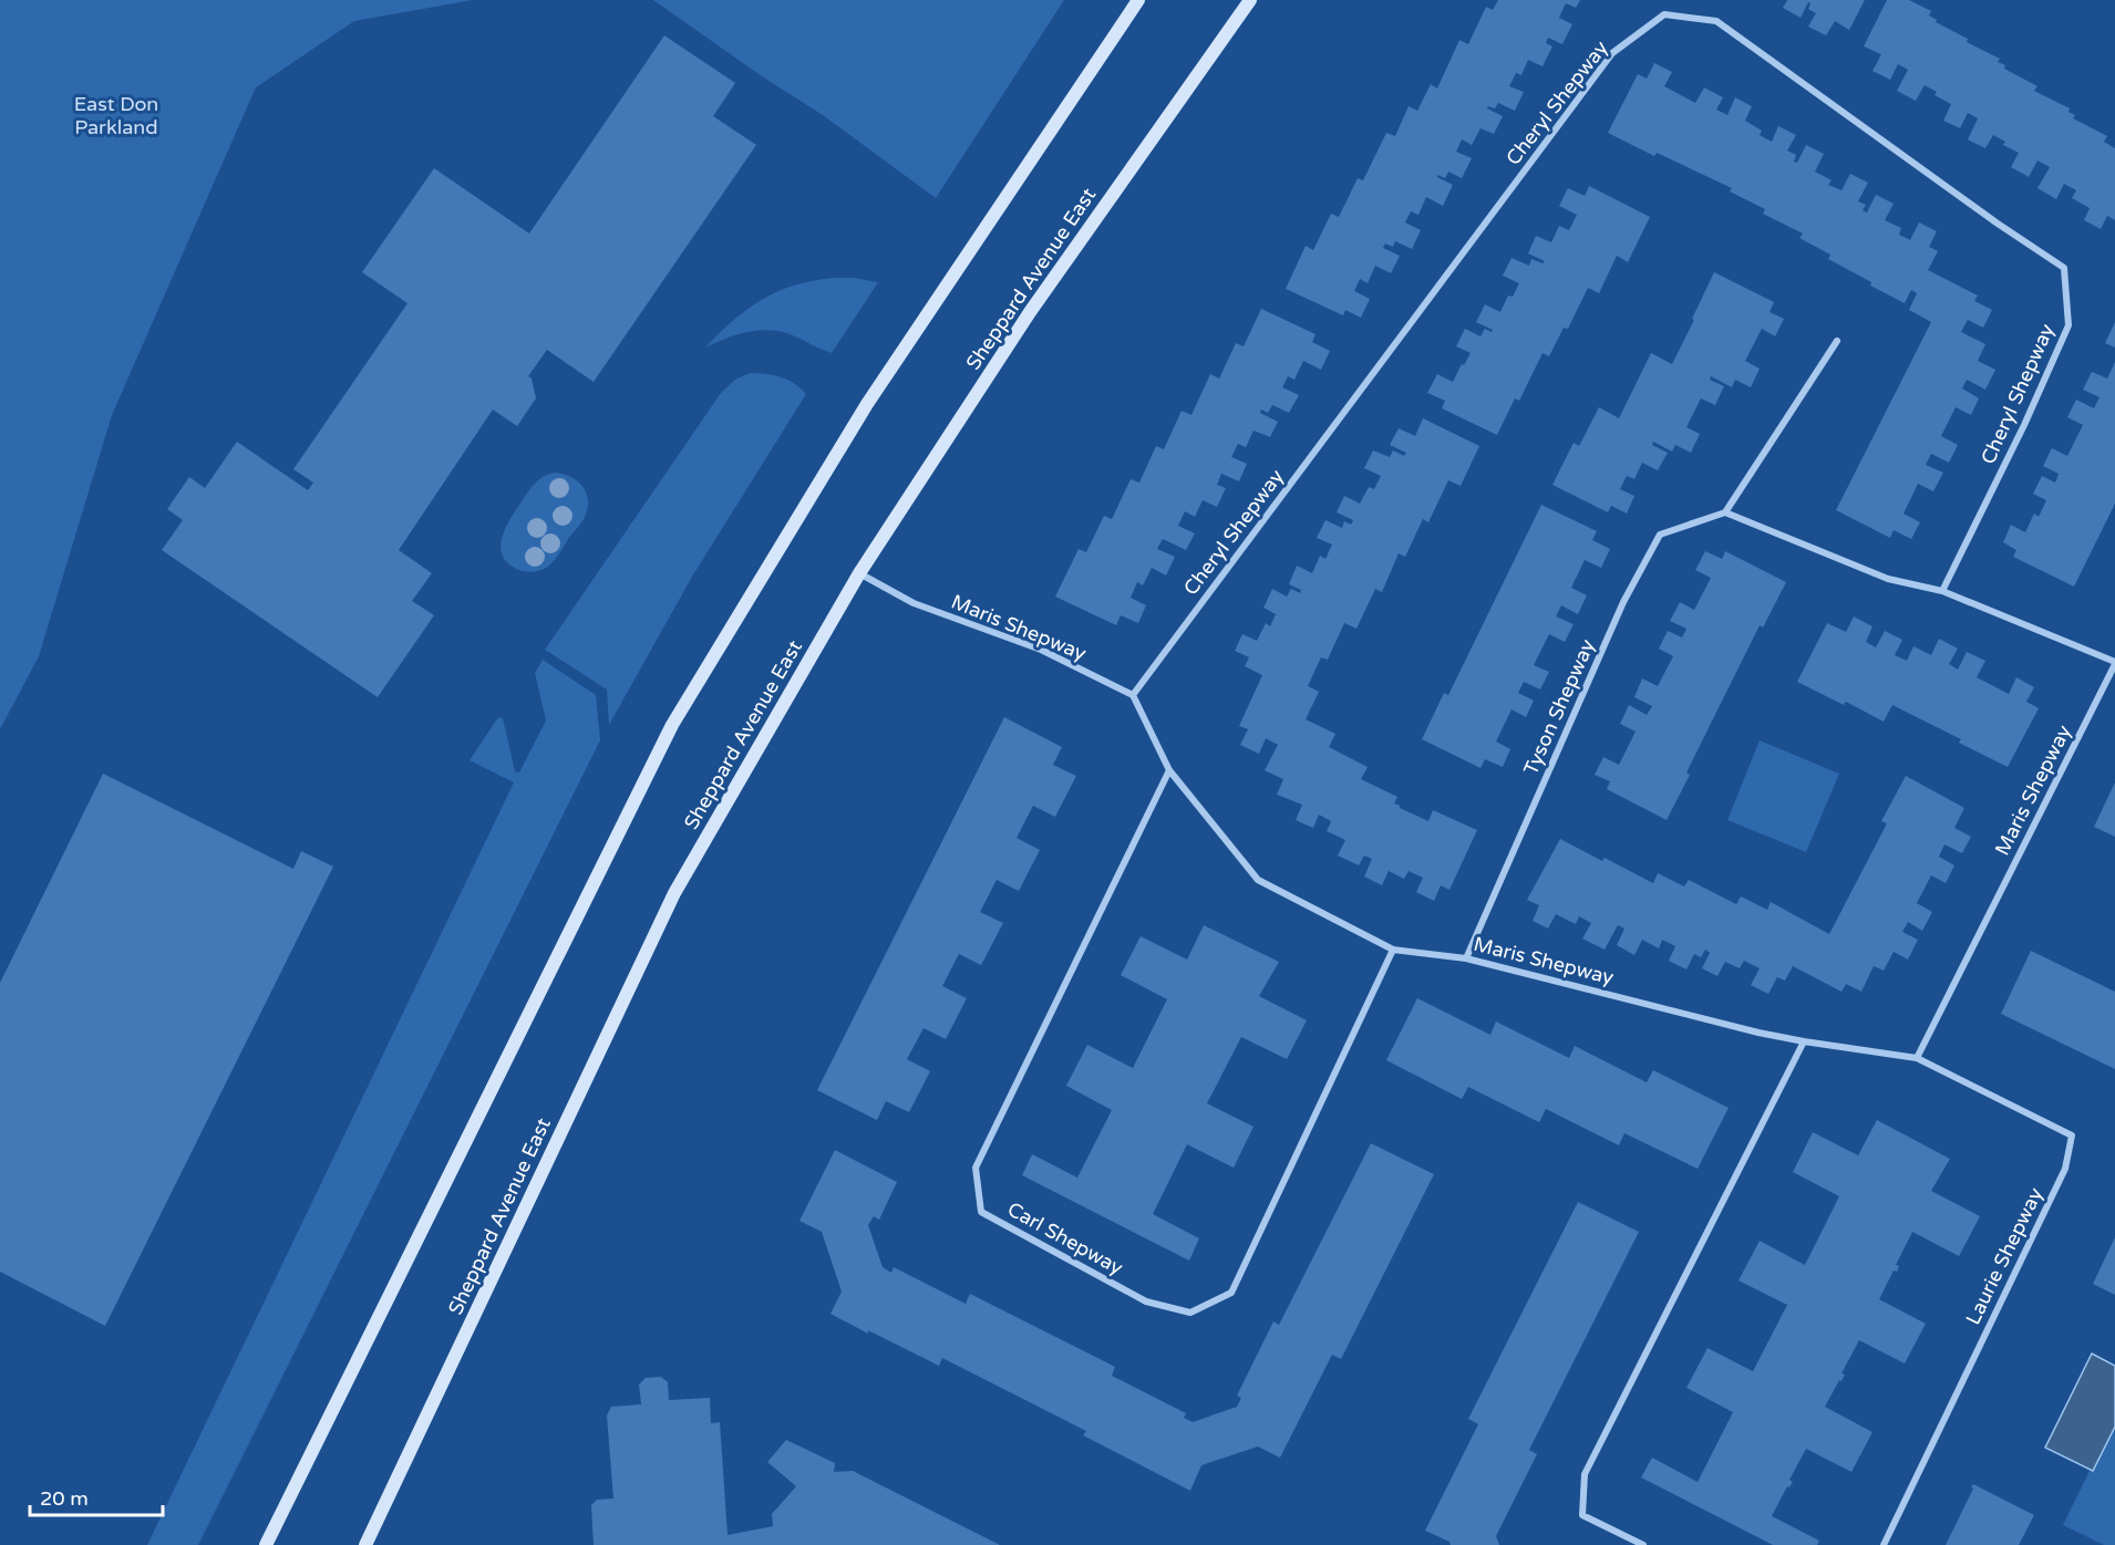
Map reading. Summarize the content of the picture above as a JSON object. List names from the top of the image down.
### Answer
{
  "streets": {
    "main road": ["Sheppard Avenue East"],
    "street": [
      "Cheryl Shepway",
      "Maris Shepway",
      "Tyson Shepway",
      "Carl Shepway",
      "Laurie Shepway"
    ]
  },
  "crossings": [
    ["Cheryl Shepway", "Maris Shepway"],
    ["Sheppard Avenue East", "Maris Shepway"],
    ["Maris Shepway", "Tyson Shepway"],
    ["Maris Shepway", "Carl Shepway"],
    ["Maris Shepway", "Laurie Shepway"]
  ],
  "parks": ["East Don Parkland"],
  "scale_bar": "20 m"
}
